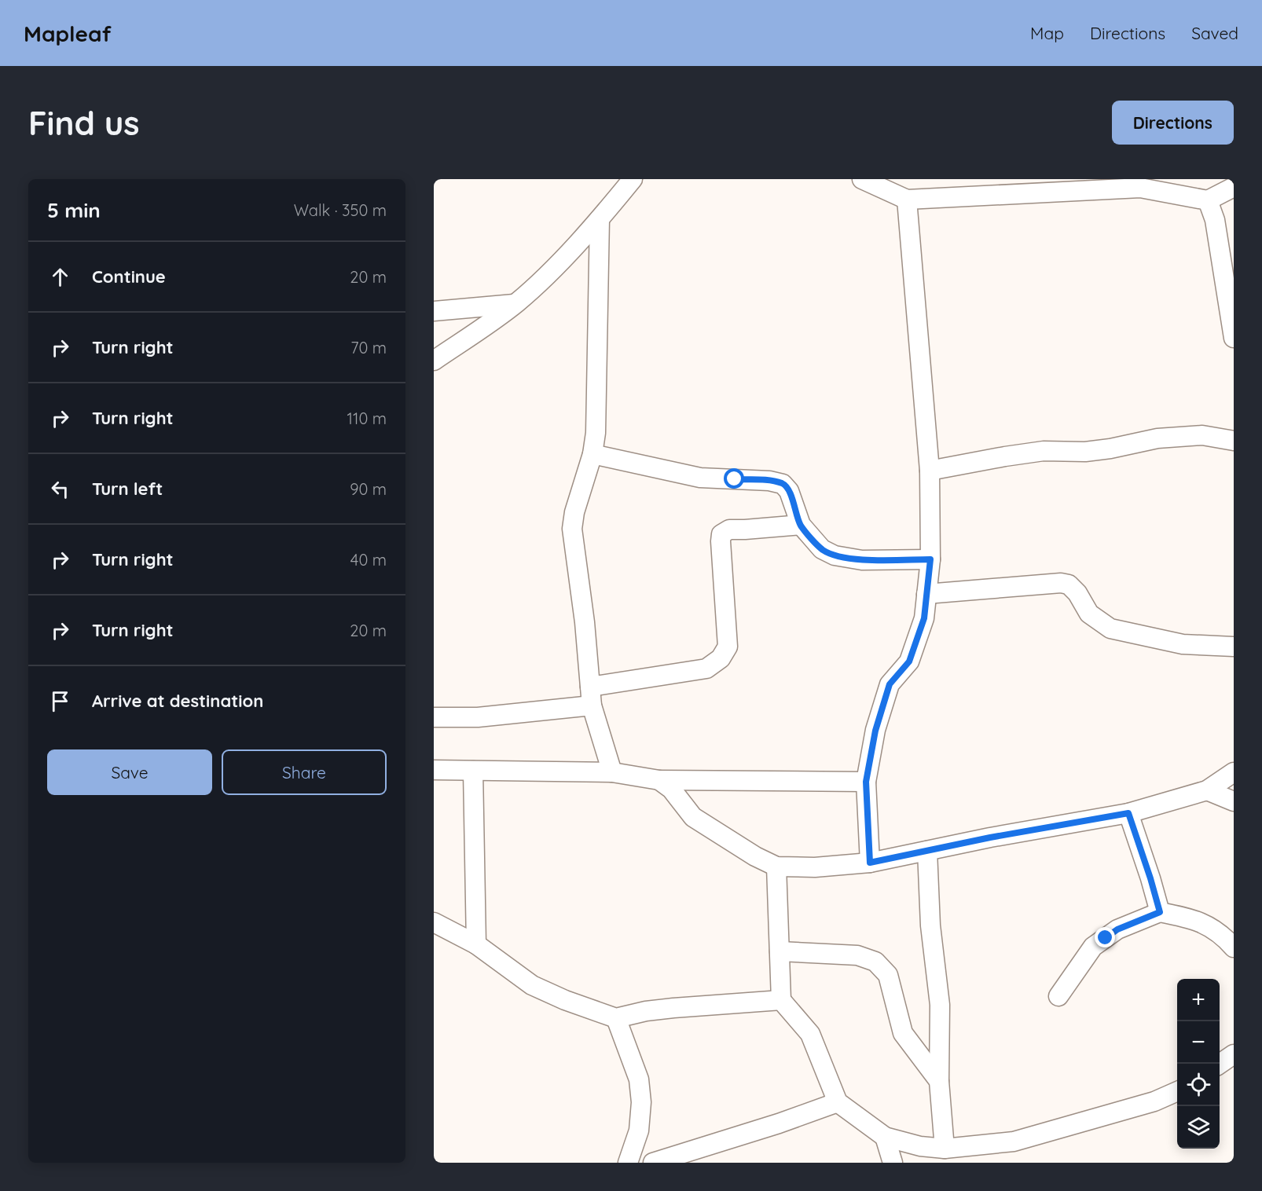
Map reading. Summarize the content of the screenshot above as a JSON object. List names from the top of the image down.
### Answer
{
  "page": {
    "header": "Mapleaf",
    "nav": ["Map", "Directions", "Saved"],
    "buttons": [
      "Directions",
      ["Save", "Share"]
    ],
    "title": "Find us",
    "heading": ["5 min", "Walk · 350 m"],
    "list": [
      ["Continue", "20 m"],
      ["Turn right", "70 m"],
      ["Turn right", "110 m"],
      ["Turn left", "90 m"],
      ["Turn right", "40 m"],
      ["Turn right", "20 m"],
      "Arrive at destination"
    ],
    "map_buttons": ["+", "−"]
  }
}
